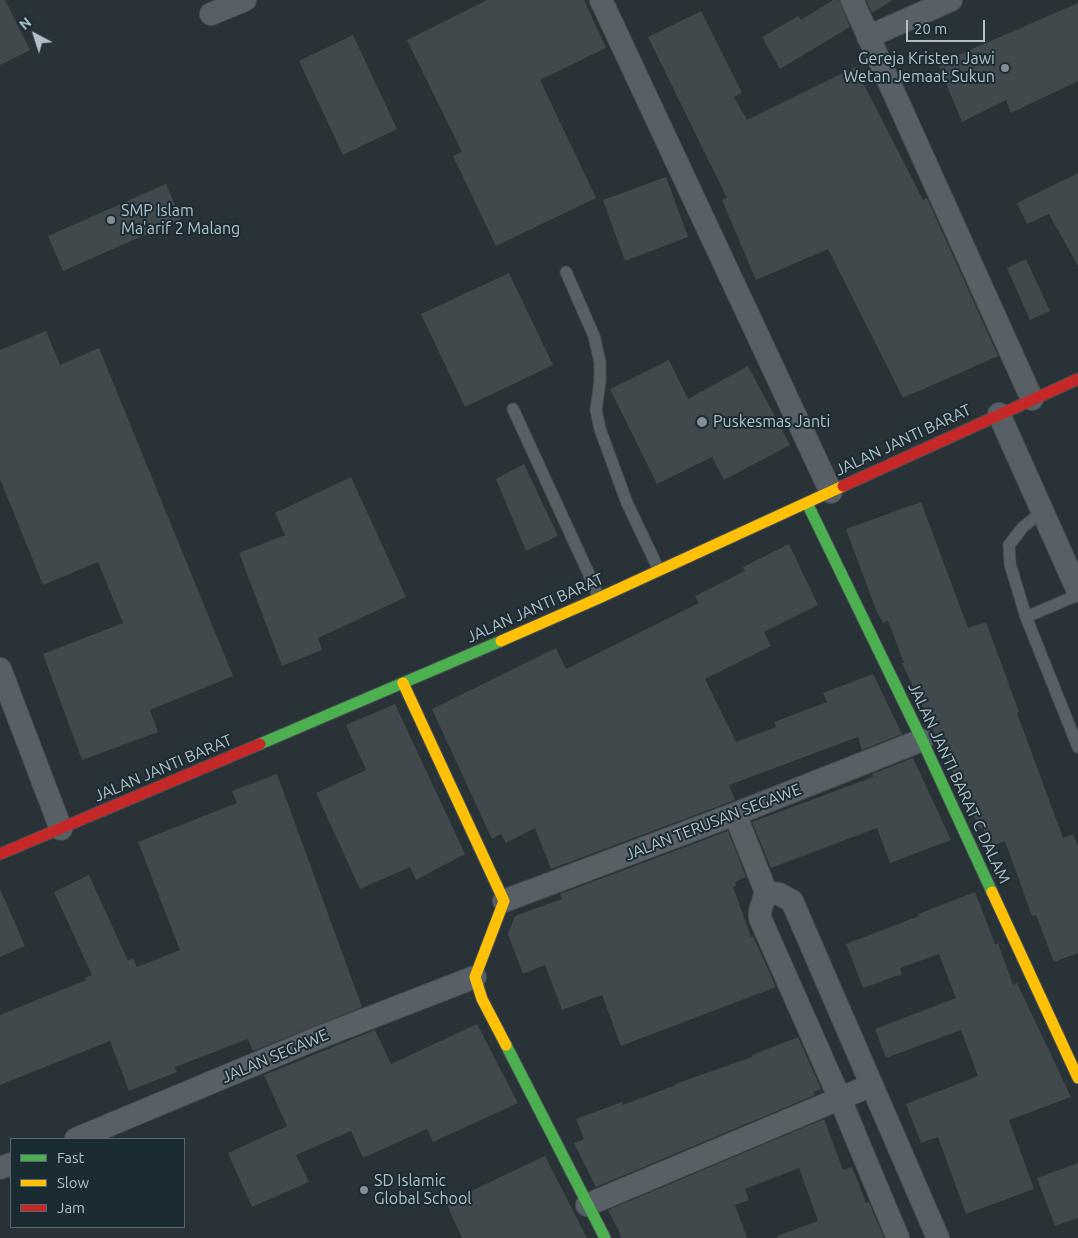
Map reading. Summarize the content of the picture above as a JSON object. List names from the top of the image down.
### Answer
{
  "streets": {
    "street": [
      "JALAN JANTI BARAT",
      "JALAN JANTI BARAT C DALAM",
      "JALAN TERUSAN SEGAWE",
      "JALAN SEGAWE"
    ]
  },
  "crossings": [
    ["JALAN JANTI BARAT", "JALAN JANTI BARAT C DALAM"],
    ["JALAN JANTI BARAT C DALAM", "JALAN TERUSAN SEGAWE"]
  ],
  "places": [
    "Gereja Kristen Jawi Wetan Jemaat Sukun",
    "SMP Islam Ma'arif 2 Malang",
    "Puskesmas Janti",
    "SD Islamic Global School"
  ],
  "legend": ["Fast", "Slow", "Jam"],
  "scale_bar": "20 m",
  "north": "top left"
}
